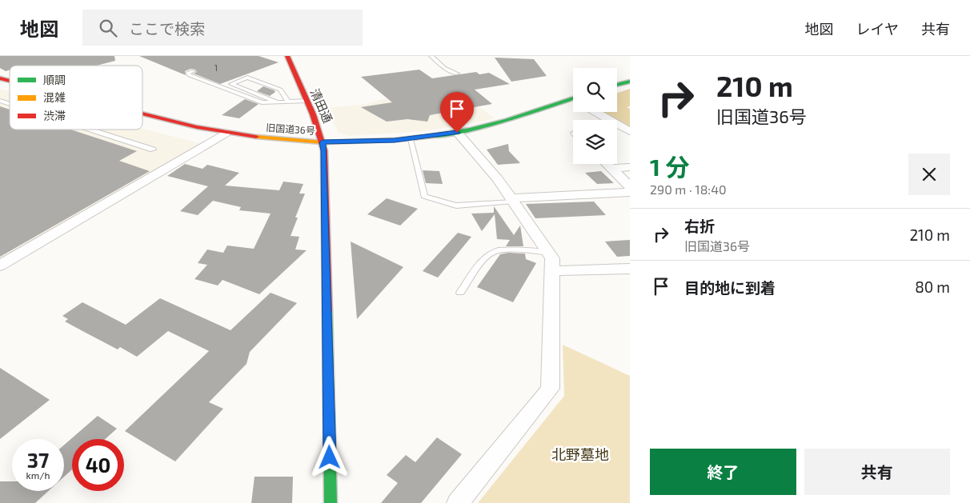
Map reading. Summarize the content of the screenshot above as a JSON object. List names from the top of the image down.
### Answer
{
  "streets": {
    "street": ["清田通", "旧国道36号"]
  },
  "crossings": [
    ["清田通", "旧国道36号"]
  ],
  "parks": ["北野墓地"],
  "house_numbers": ["1"],
  "legend": ["順調", "混雑", "渋滞"],
  "page": {
    "header": "地図",
    "search": "ここで検索",
    "nav": ["地図", "レイヤ", "共有"],
    "turn": ["210 m", "旧国道36号"],
    "heading": ["1 分", "290 m · 18:40"],
    "list": [
      {
        "name": "右折",
        "note": "旧国道36号",
        "value": "210 m"
      },
      {
        "name": "目的地に到着",
        "value": "80 m"
      }
    ],
    "speed": "37 km/h",
    "limit": "40",
    "buttons": ["終了", "共有"]
  }
}
